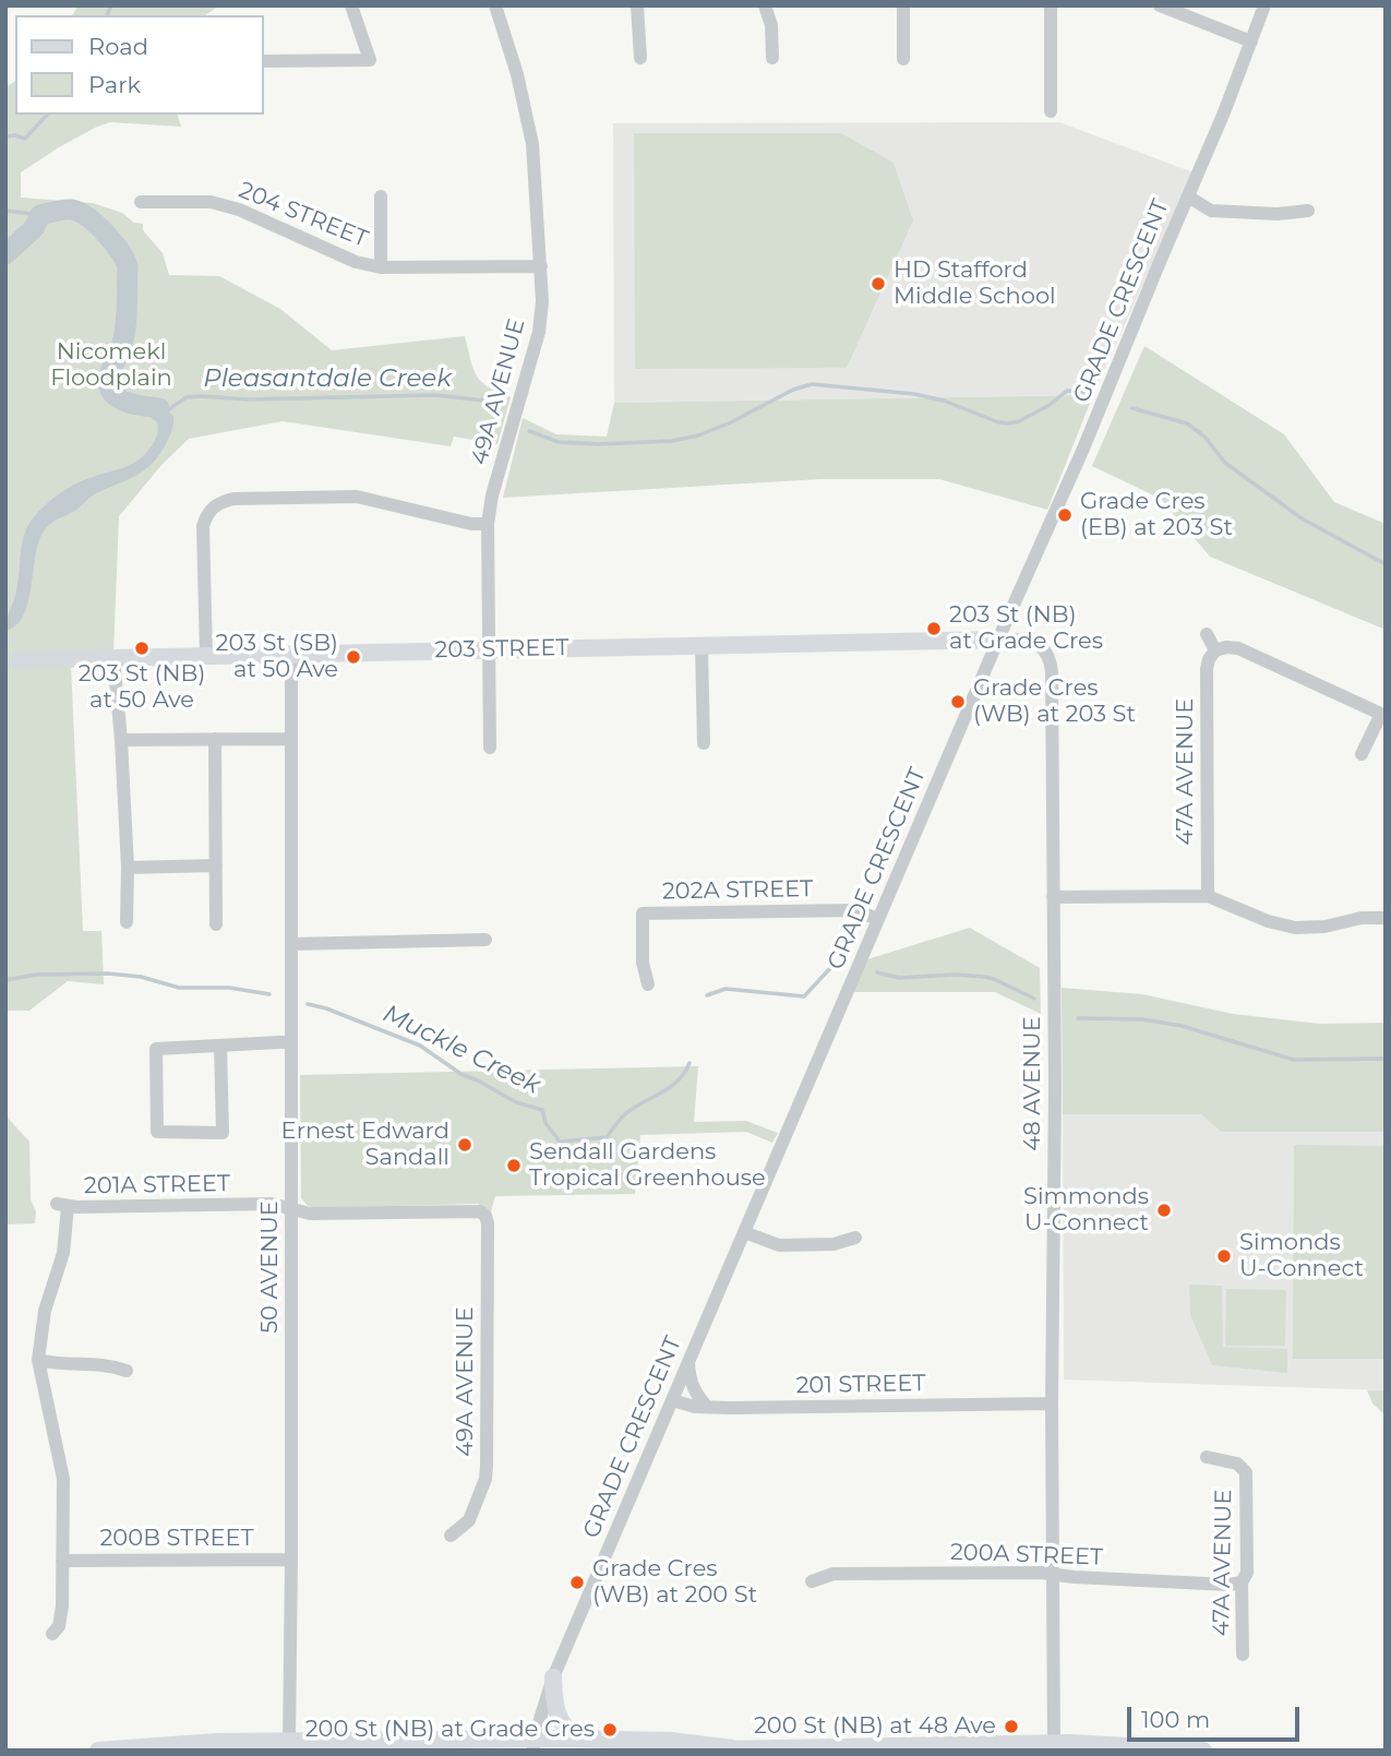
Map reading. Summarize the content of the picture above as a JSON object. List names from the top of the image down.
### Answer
{
  "streets": {
    "main road": ["203 STREET"],
    "street": [
      "204 STREET",
      "GRADE CRESCENT",
      "49A AVENUE",
      "47A AVENUE",
      "202A STREET",
      "48 AVENUE",
      "201A STREET",
      "50 AVENUE",
      "201 STREET",
      "200B STREET",
      "200A STREET"
    ]
  },
  "crossings": [
    ["204 STREET", "49A AVENUE"],
    ["GRADE CRESCENT", "203 STREET"],
    ["GRADE CRESCENT", "202A STREET"],
    ["GRADE CRESCENT", "48 AVENUE"],
    ["GRADE CRESCENT", "201 STREET"],
    ["49A AVENUE", "203 STREET"],
    ["49A AVENUE", "201A STREET"],
    ["203 STREET", "48 AVENUE"],
    ["203 STREET", "50 AVENUE"],
    ["47A AVENUE", "200A STREET"],
    ["48 AVENUE", "201 STREET"],
    ["48 AVENUE", "200A STREET"],
    ["201A STREET", "50 AVENUE"],
    ["50 AVENUE", "200B STREET"]
  ],
  "water": ["Pleasantdale Creek", "Muckle Creek"],
  "parks": ["Nicomekl Floodplain"],
  "places": [
    "HD Stafford Middle School",
    "Grade Cres (EB) at 203 St",
    "203 St (NB) at Grade Cres",
    "203 St (NB) at 50 Ave",
    "203 St (SB) at 50 Ave",
    "Grade Cres (WB) at 203 St",
    "Ernest Edward Sandall",
    "Sendall Gardens Tropical Greenhouse",
    "Simmonds U-Connect",
    "Simonds U-Connect",
    "Grade Cres (WB) at 200 St",
    "200 St (NB) at 48 Ave",
    "200 St (NB) at Grade Cres"
  ],
  "legend": ["Road", "Park"],
  "scale_bar": "100 m"
}
